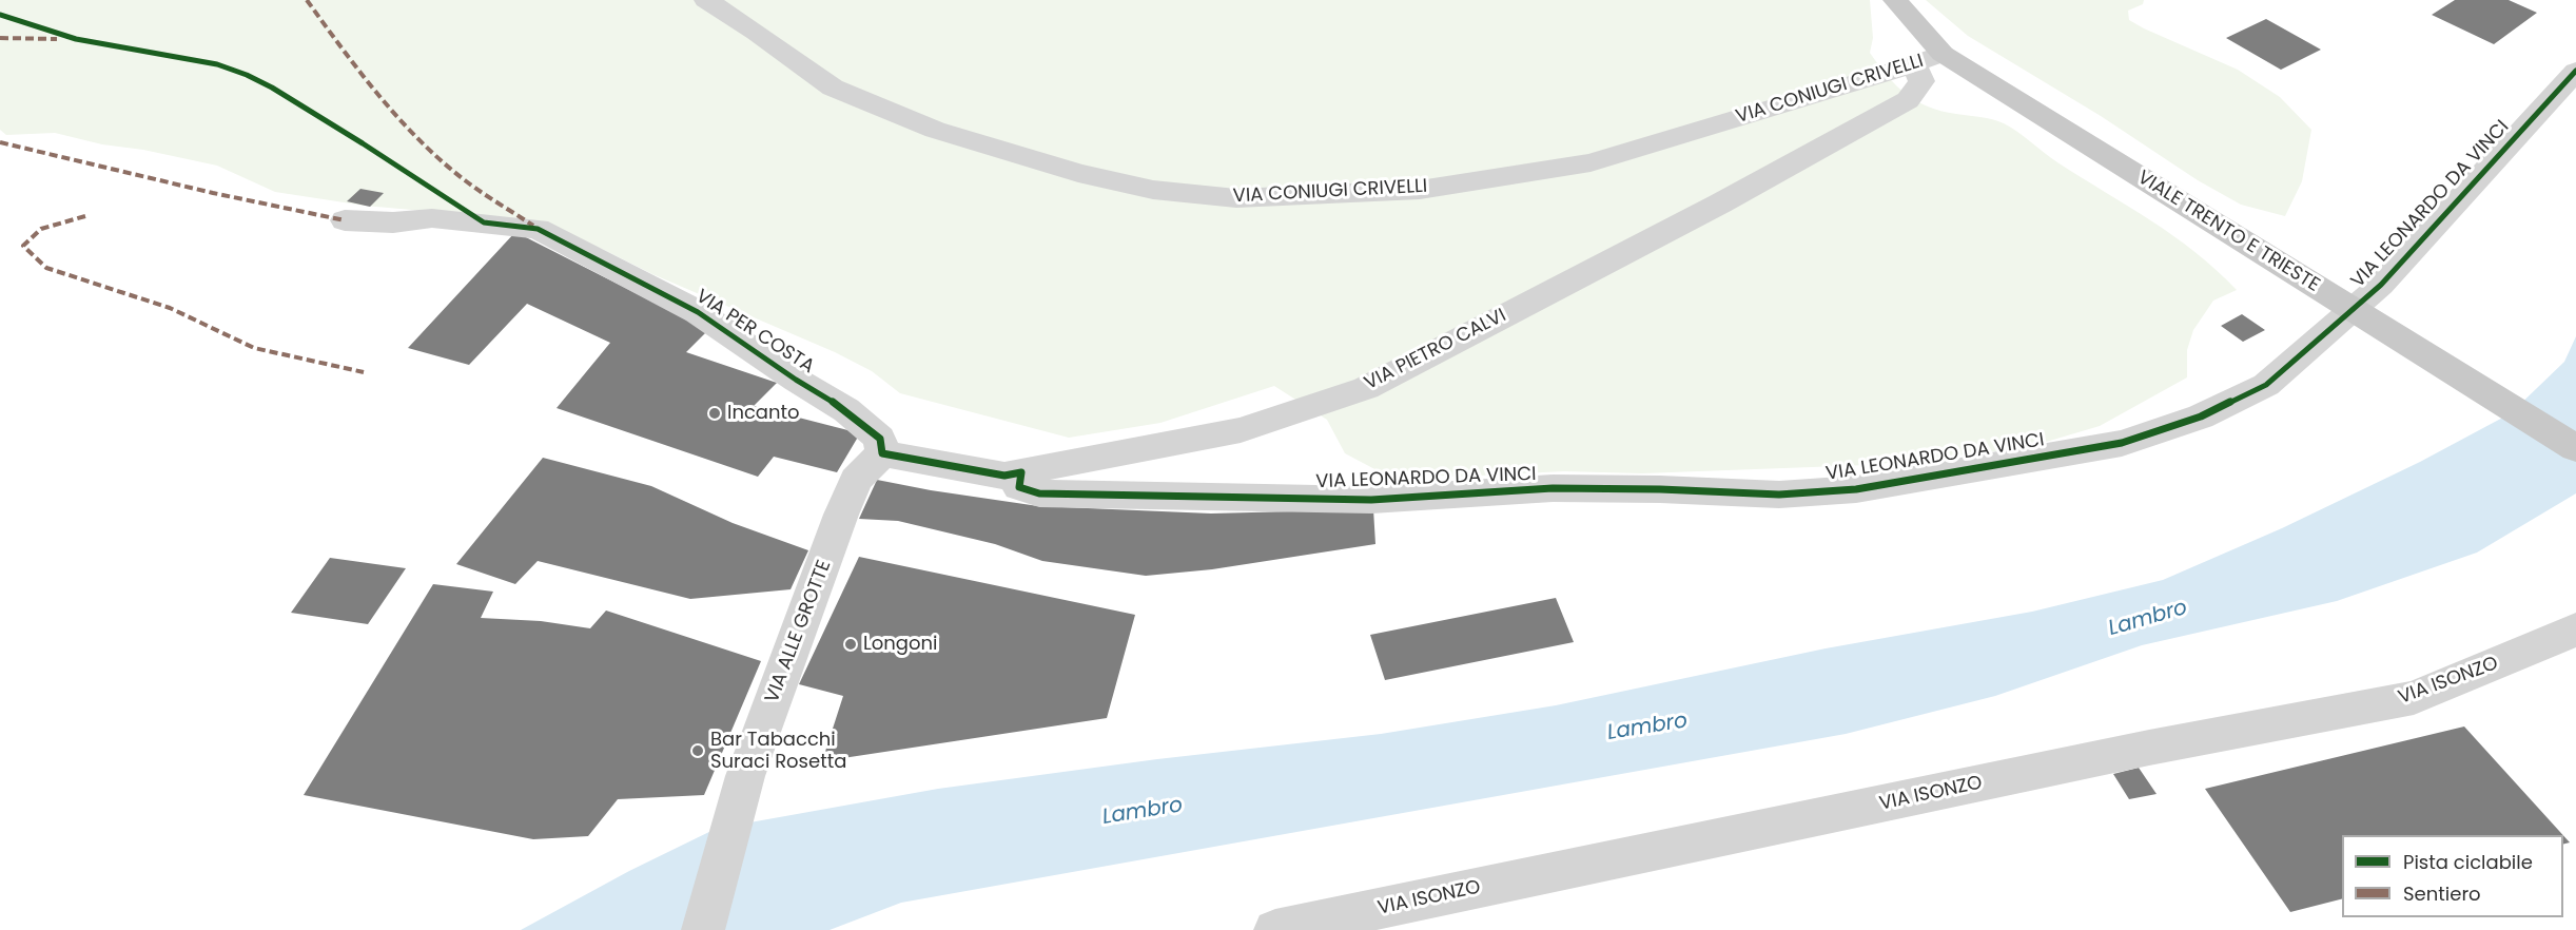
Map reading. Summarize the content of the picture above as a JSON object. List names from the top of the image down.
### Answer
{
  "streets": {
    "main road": ["VIALE TRENTO E TRIESTE"],
    "street": [
      "VIA CONIUGI CRIVELLI",
      "VIA LEONARDO DA VINCI",
      "VIA PER COSTA",
      "VIA PIETRO CALVI",
      "VIA ALLE GROTTE",
      "VIA ISONZO"
    ]
  },
  "crossings": [
    ["VIA CONIUGI CRIVELLI", "VIALE TRENTO E TRIESTE"],
    ["VIA CONIUGI CRIVELLI", "VIA PIETRO CALVI"],
    ["VIA LEONARDO DA VINCI", "VIA PIETRO CALVI"],
    ["VIALE TRENTO E TRIESTE", "VIA PIETRO CALVI"],
    ["VIA PER COSTA", "VIA PIETRO CALVI"],
    ["VIA PER COSTA", "VIA ALLE GROTTE"],
    ["VIA PIETRO CALVI", "VIA ALLE GROTTE"]
  ],
  "water": ["Lambro"],
  "places": ["Incanto", "Longoni", "Bar Tabacchi Suraci Rosetta"],
  "legend": ["Pista ciclabile", "Sentiero"]
}
